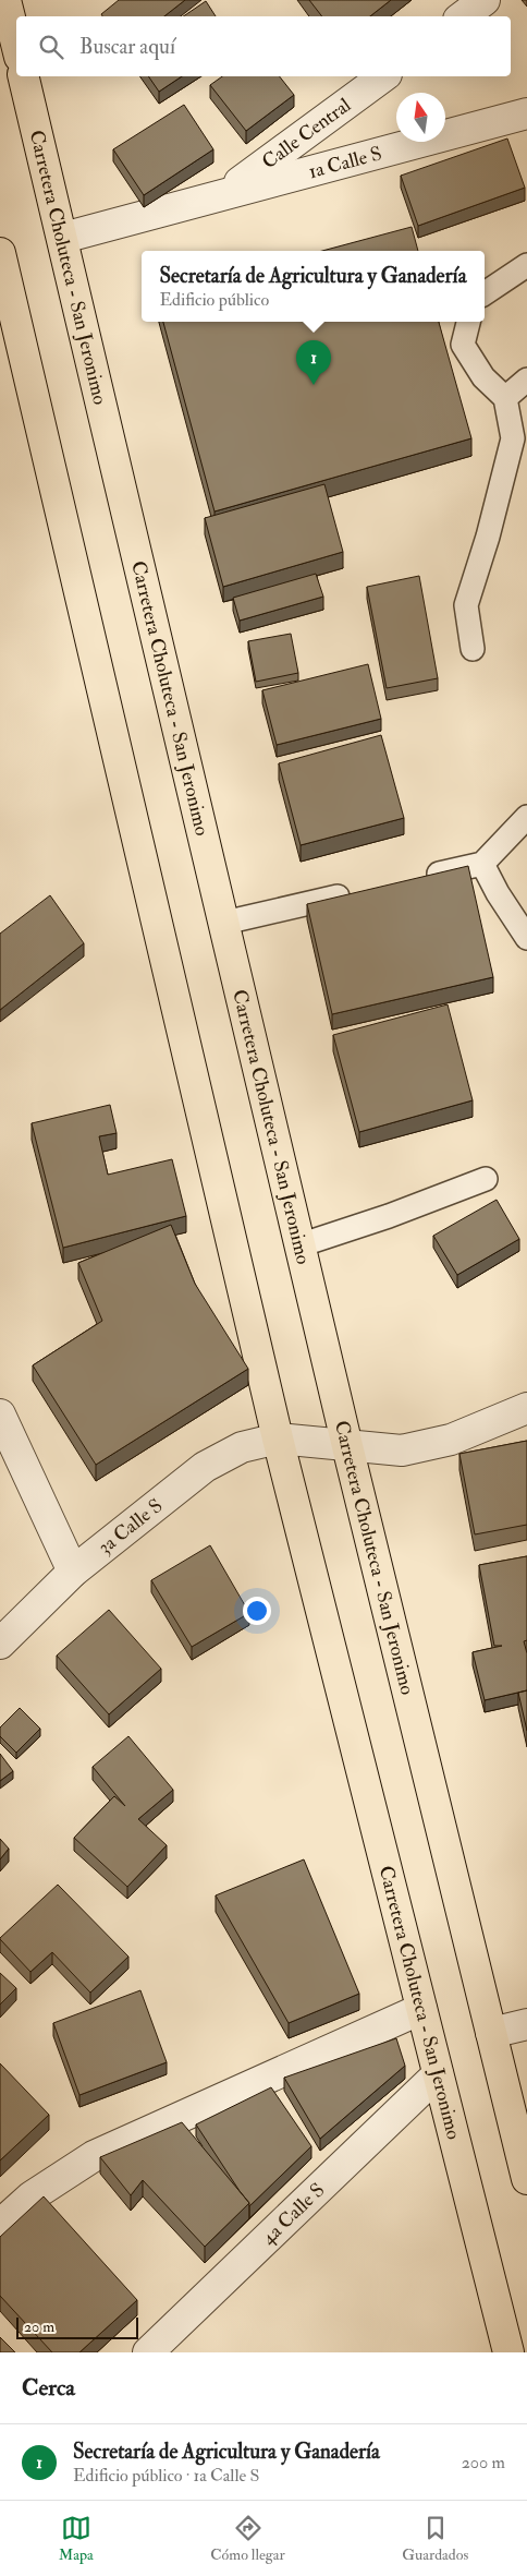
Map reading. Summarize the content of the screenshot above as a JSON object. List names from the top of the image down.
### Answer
{
  "streets": {
    "highway": ["Carretera Choluteca - San Jeronimo"],
    "street": [
      "Calle Central",
      "1a Calle S",
      "3a Calle S",
      "4a Calle S"
    ]
  },
  "crossings": [
    ["Calle Central", "1a Calle S"],
    ["1a Calle S", "Carretera Choluteca - San Jeronimo"],
    ["Carretera Choluteca - San Jeronimo", "3a Calle S"],
    ["Carretera Choluteca - San Jeronimo", "4a Calle S"]
  ],
  "scale_bar": "20 m",
  "north": "top",
  "page": {
    "search": "Buscar aquí",
    "popup": ["Secretaría de Agricultura y Ganadería", "Edificio público"],
    "pins": "1",
    "scale": "20 m",
    "heading": "Cerca",
    "list": [
      {
        "mark": "1",
        "name": "Secretaría de Agricultura y Ganadería",
        "note": "Edificio público · 1a Calle S",
        "value": "200 m"
      }
    ],
    "nav": ["Mapa", "Cómo llegar", "Guardados"]
  }
}
